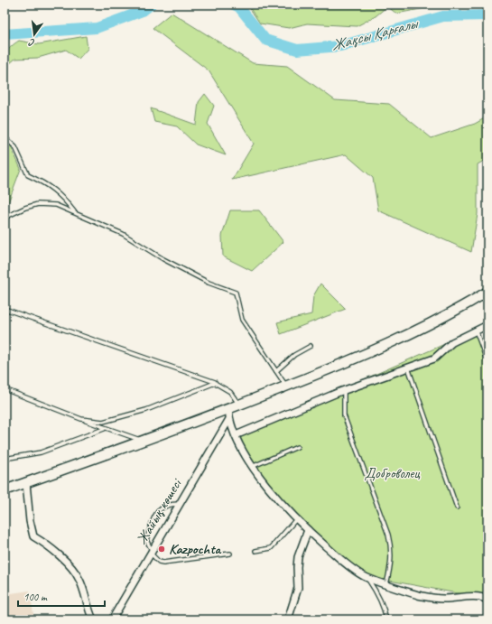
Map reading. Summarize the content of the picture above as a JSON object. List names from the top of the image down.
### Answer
{
  "streets": {
    "street": ["Жайық көшесі"]
  },
  "water": ["Жақсы Қарғалы"],
  "parks": ["Доброволец"],
  "places": ["Kazpochta"],
  "scale_bar": "100 m",
  "north": "bottom"
}
